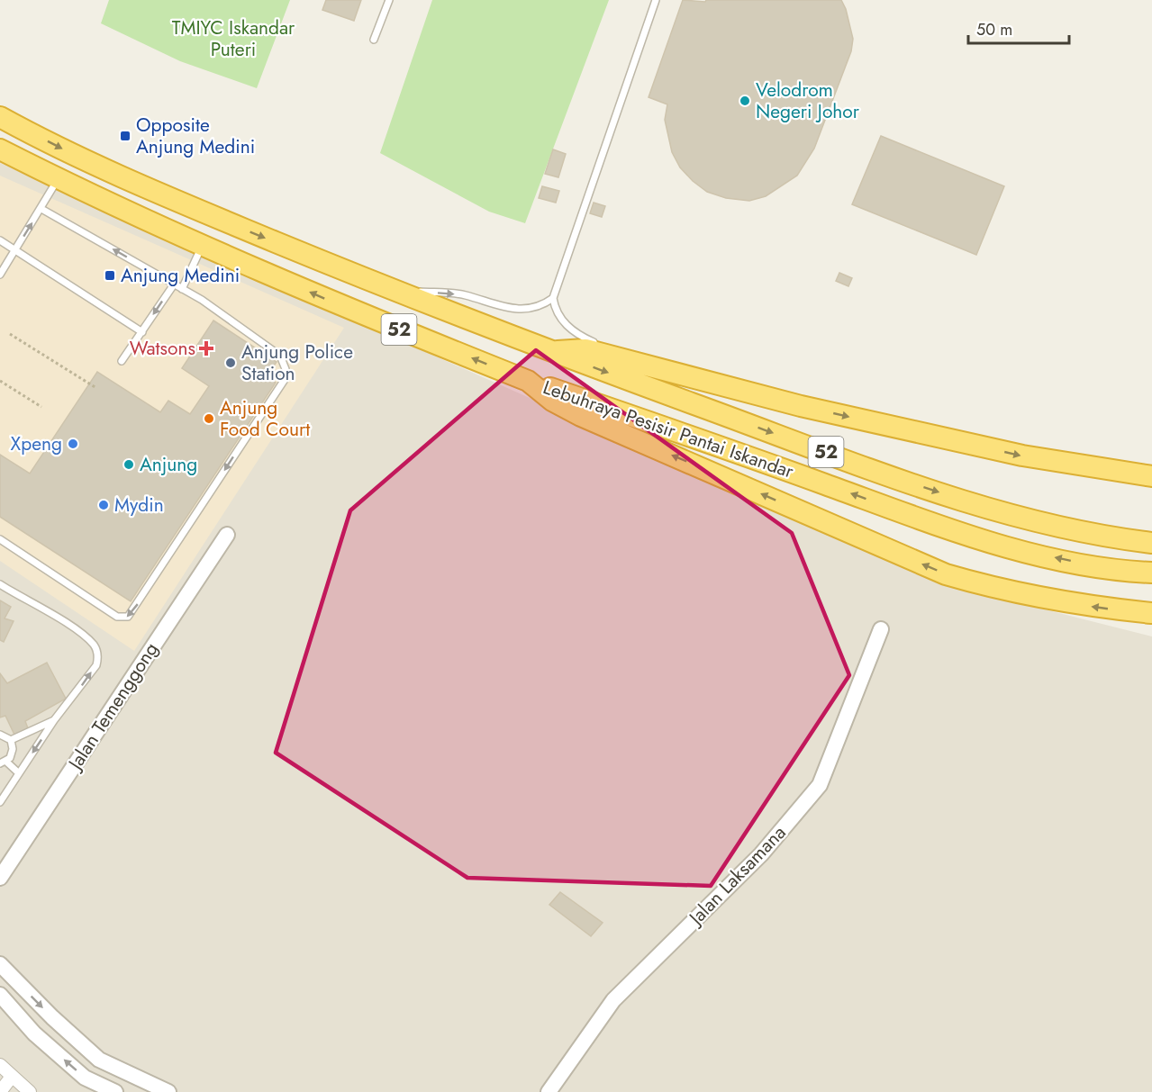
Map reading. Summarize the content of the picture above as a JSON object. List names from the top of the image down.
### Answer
{
  "streets": {
    "highway": ["52", "Lebuhraya Pesisir Pantai Iskandar"],
    "street": ["Jalan Temenggong", "Jalan Laksamana"]
  },
  "crossings": [
    ["52", "Lebuhraya Pesisir Pantai Iskandar"]
  ],
  "parks": ["TMIYC Iskandar Puteri"],
  "places": {
    "other": [
      "Velodrom Negeri Johor",
      "Anjung Police Station",
      "Anjung Food Court",
      "Xpeng",
      "Anjung",
      "Mydin"
    ],
    "transit": ["Opposite Anjung Medini", "Anjung Medini"],
    "health": ["Watsons"]
  },
  "scale_bar": "50 m"
}
